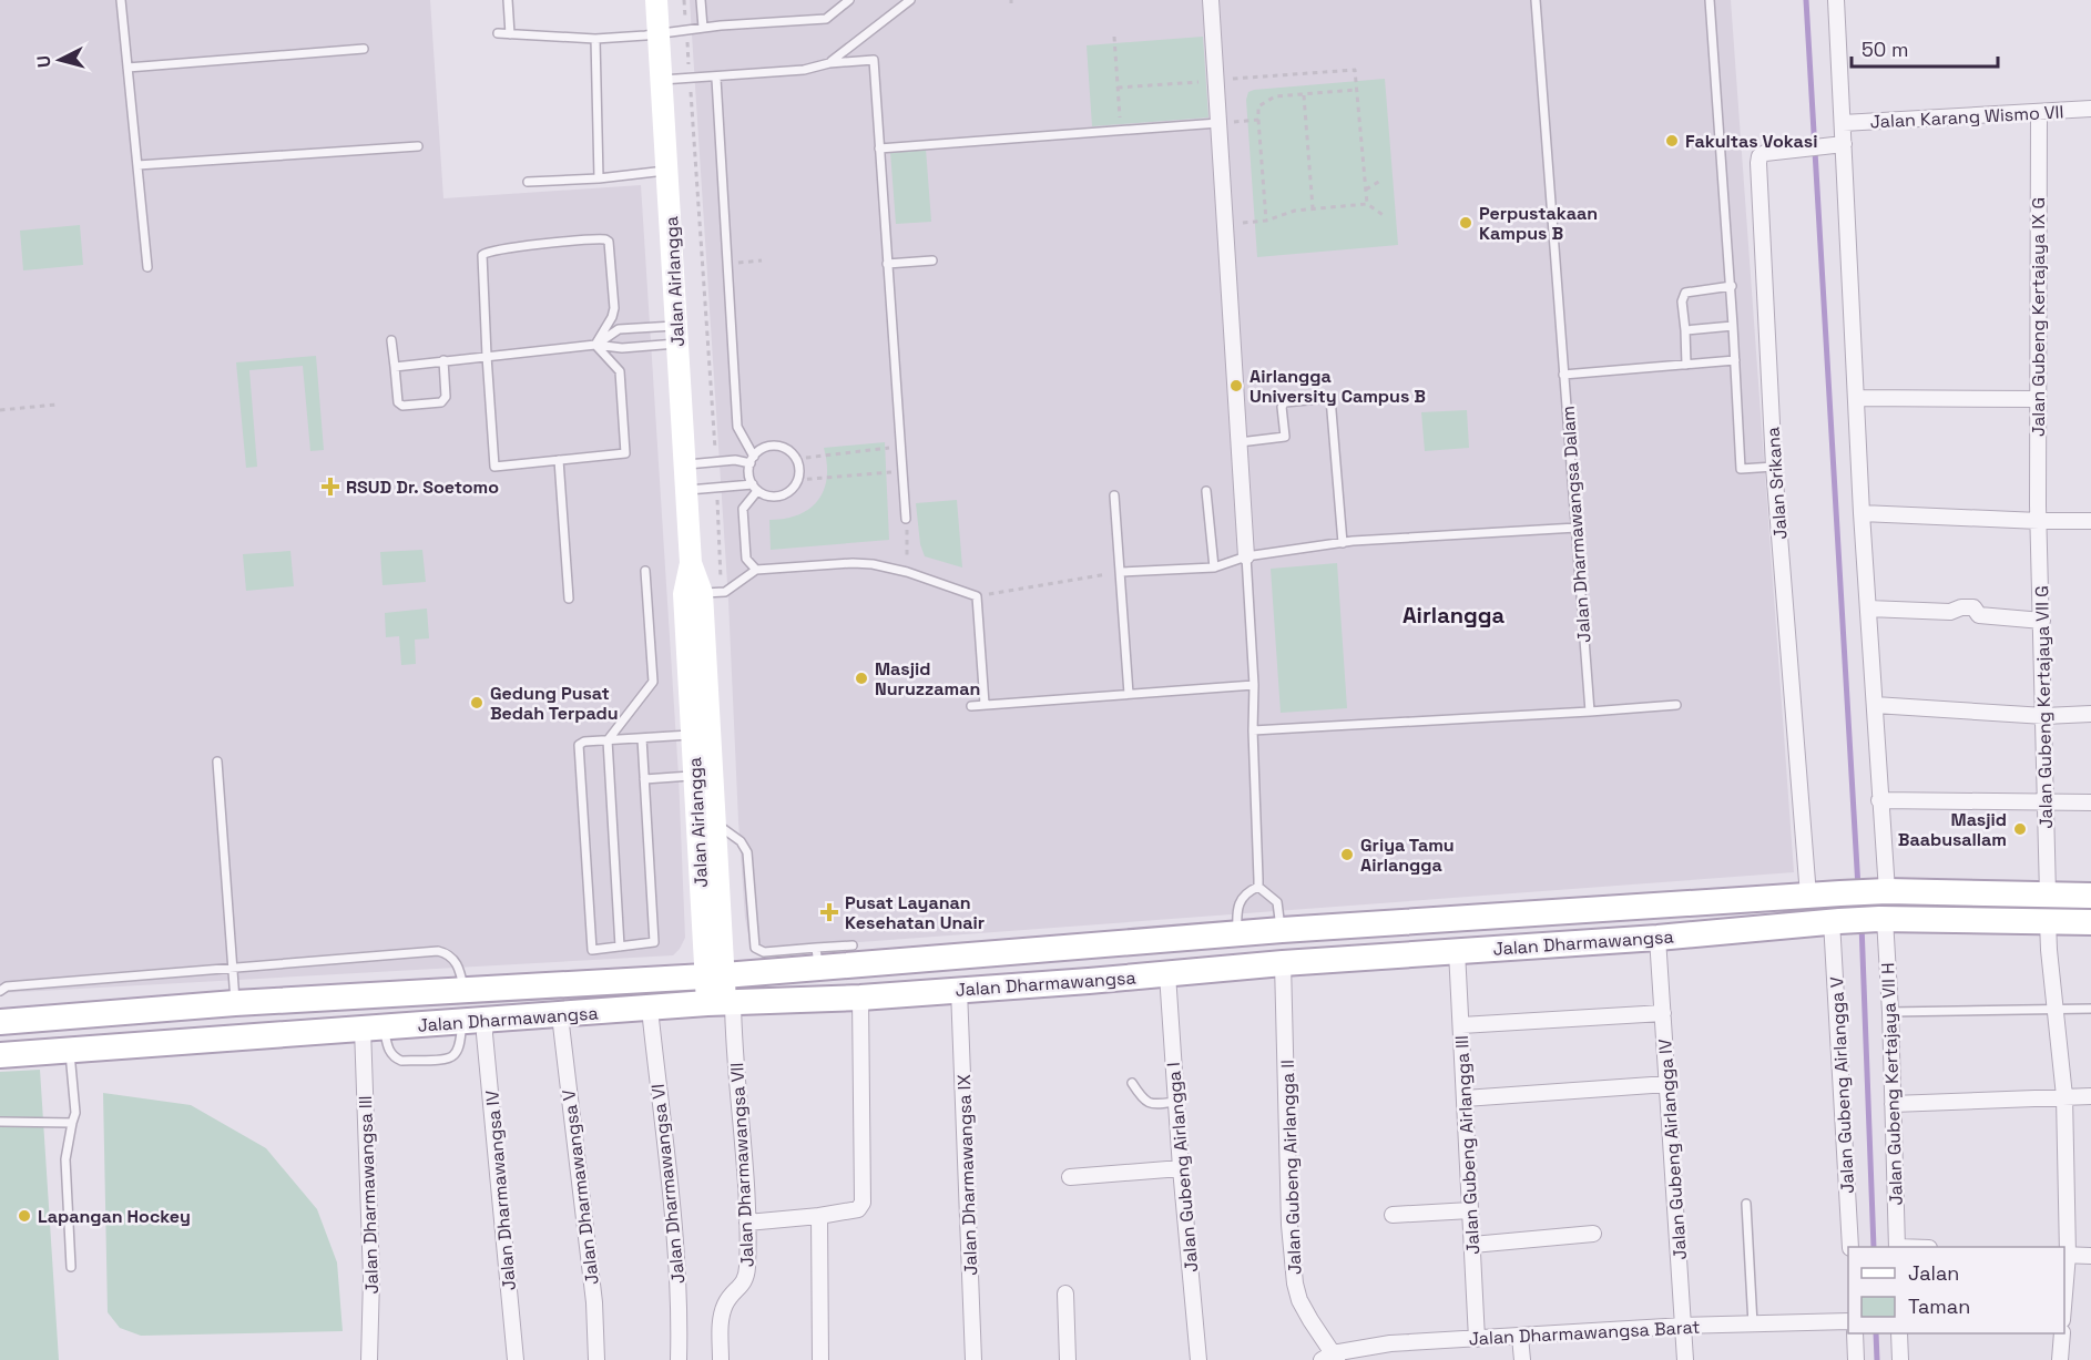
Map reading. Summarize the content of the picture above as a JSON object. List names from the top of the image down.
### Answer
{
  "streets": {
    "main road": ["Jalan Airlangga", "Jalan Dharmawangsa"],
    "street": [
      "Jalan Karang Wismo VII",
      "Jalan Gubeng Kertajaya IX G",
      "Jalan Srikana",
      "Jalan Gubeng Kertajaya VII G",
      "Jalan Gubeng Kertajaya VII H",
      "Jalan Gubeng Airlangga V",
      "Jalan Gubeng Airlangga III",
      "Jalan Gubeng Airlangga IV",
      "Jalan Dharmawangsa VII",
      "Jalan Gubeng Airlangga I",
      "Jalan Gubeng Airlangga II",
      "Jalan Dharmawangsa IX",
      "Jalan Dharmawangsa VI",
      "Jalan Dharmawangsa V",
      "Jalan Dharmawangsa IV",
      "Jalan Dharmawangsa III",
      "Jalan Dharmawangsa Barat"
    ],
    "lane": ["Jalan Dharmawangsa Dalam"]
  },
  "crossings": [
    ["Jalan Karang Wismo VII", "Jalan Gubeng Kertajaya IX G"],
    ["Jalan Airlangga", "Jalan Dharmawangsa"],
    ["Jalan Airlangga", "Jalan Dharmawangsa VII"],
    ["Jalan Gubeng Kertajaya IX G", "Jalan Gubeng Kertajaya VII G"],
    ["Jalan Srikana", "Jalan Dharmawangsa"],
    ["Jalan Gubeng Kertajaya VII G", "Jalan Dharmawangsa"],
    ["Jalan Dharmawangsa", "Jalan Gubeng Kertajaya VII H"],
    ["Jalan Dharmawangsa", "Jalan Gubeng Airlangga V"],
    ["Jalan Dharmawangsa", "Jalan Gubeng Airlangga III"],
    ["Jalan Dharmawangsa", "Jalan Gubeng Airlangga IV"],
    ["Jalan Dharmawangsa", "Jalan Dharmawangsa VII"],
    ["Jalan Dharmawangsa", "Jalan Gubeng Airlangga I"],
    ["Jalan Dharmawangsa", "Jalan Gubeng Airlangga II"],
    ["Jalan Dharmawangsa", "Jalan Dharmawangsa IX"],
    ["Jalan Dharmawangsa", "Jalan Dharmawangsa VI"],
    ["Jalan Dharmawangsa", "Jalan Dharmawangsa V"],
    ["Jalan Dharmawangsa", "Jalan Dharmawangsa IV"],
    ["Jalan Dharmawangsa", "Jalan Dharmawangsa III"],
    ["Jalan Gubeng Airlangga III", "Jalan Dharmawangsa Barat"],
    ["Jalan Gubeng Airlangga IV", "Jalan Dharmawangsa Barat"],
    ["Jalan Gubeng Airlangga II", "Jalan Dharmawangsa Barat"]
  ],
  "districts": ["Airlangga"],
  "places": {
    "other": [
      "Fakultas Vokasi",
      "Perpustakaan Kampus B",
      "Airlangga University Campus B",
      "Masjid Nuruzzaman",
      "Gedung Pusat Bedah Terpadu",
      "Masjid Baabusallam",
      "Griya Tamu Airlangga",
      "Lapangan Hockey"
    ],
    "health": ["RSUD Dr. Soetomo", "Pusat Layanan Kesehatan Unair"]
  },
  "legend": ["Jalan", "Taman"],
  "scale_bar": "50 m",
  "north": "left"
}
